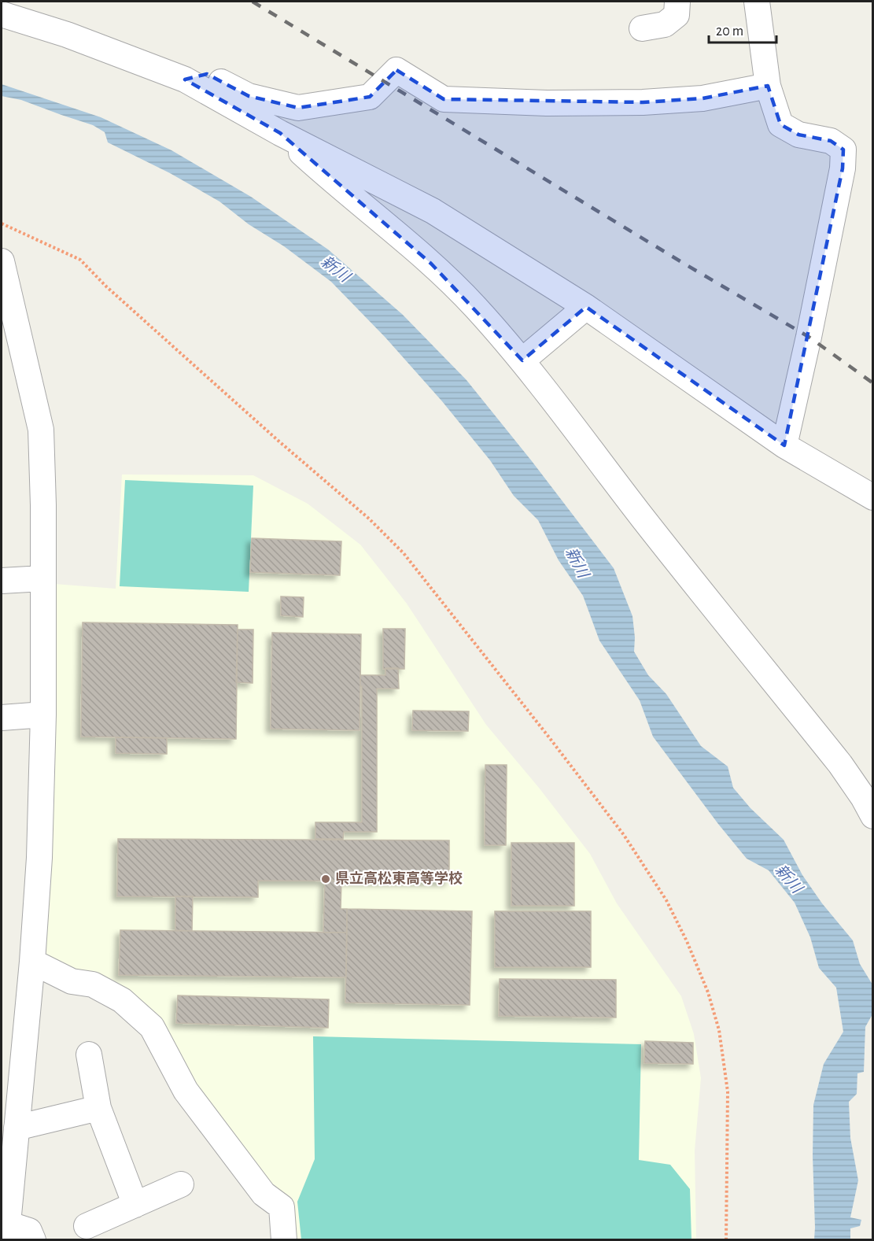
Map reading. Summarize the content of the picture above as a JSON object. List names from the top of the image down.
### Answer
{
  "water": ["新川"],
  "places": ["県立高松東高等学校"],
  "scale_bar": "20 m"
}
